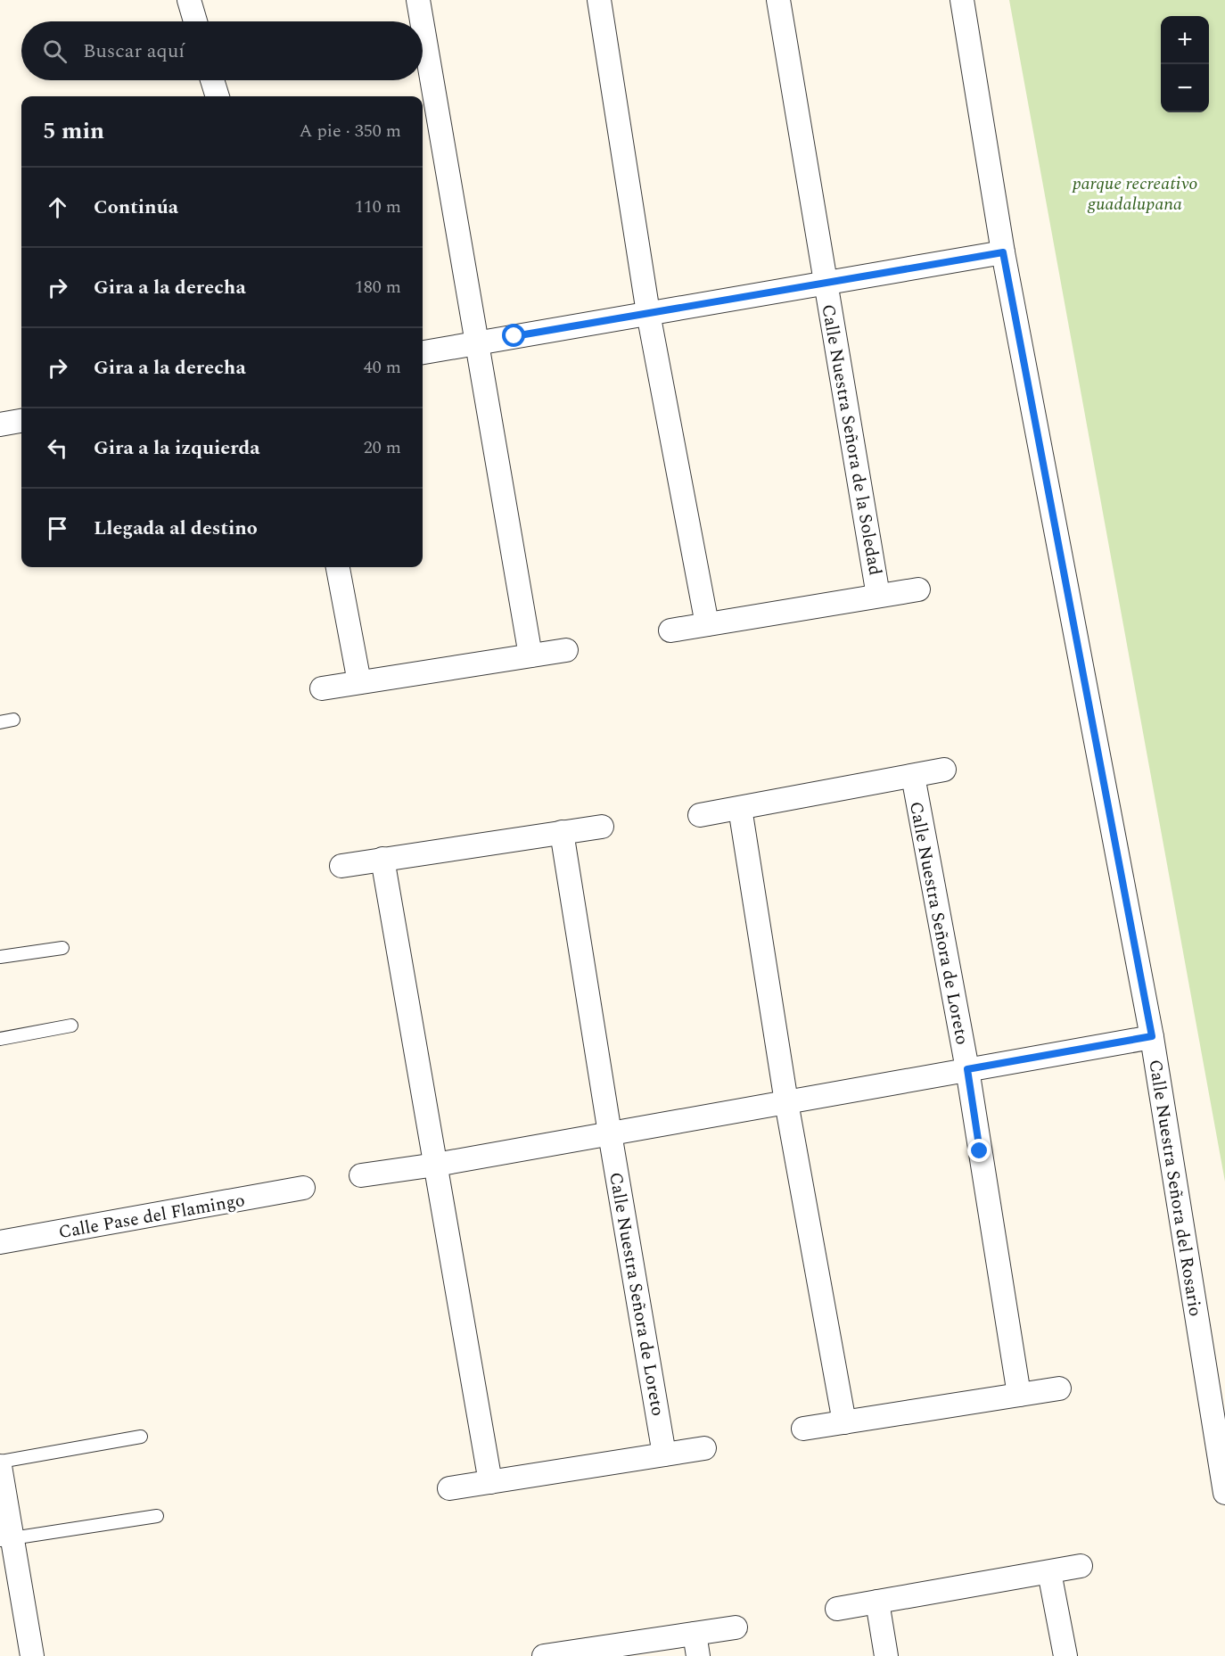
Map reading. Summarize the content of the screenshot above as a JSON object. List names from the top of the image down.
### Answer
{
  "streets": {
    "street": [
      "Calle Nuestra Señora de la Soledad",
      "Calle Nuestra Señora de Loreto",
      "Calle Nuestra Señora del Rosario",
      "Calle Pase del Flamingo"
    ]
  },
  "crossings": [
    ["Calle Nuestra Señora de la Soledad", "Calle Nuestra Señora del Rosario"],
    ["Calle Nuestra Señora de Loreto", "Calle Nuestra Señora del Rosario"]
  ],
  "parks": ["parque recreativo guadalupana"],
  "page": {
    "map_buttons": ["+", "−"],
    "search": "Buscar aquí",
    "heading": ["5 min", "A pie · 350 m"],
    "list": [
      ["Continúa", "110 m"],
      ["Gira a la derecha", "180 m"],
      ["Gira a la derecha", "40 m"],
      ["Gira a la izquierda", "20 m"],
      "Llegada al destino"
    ]
  }
}
